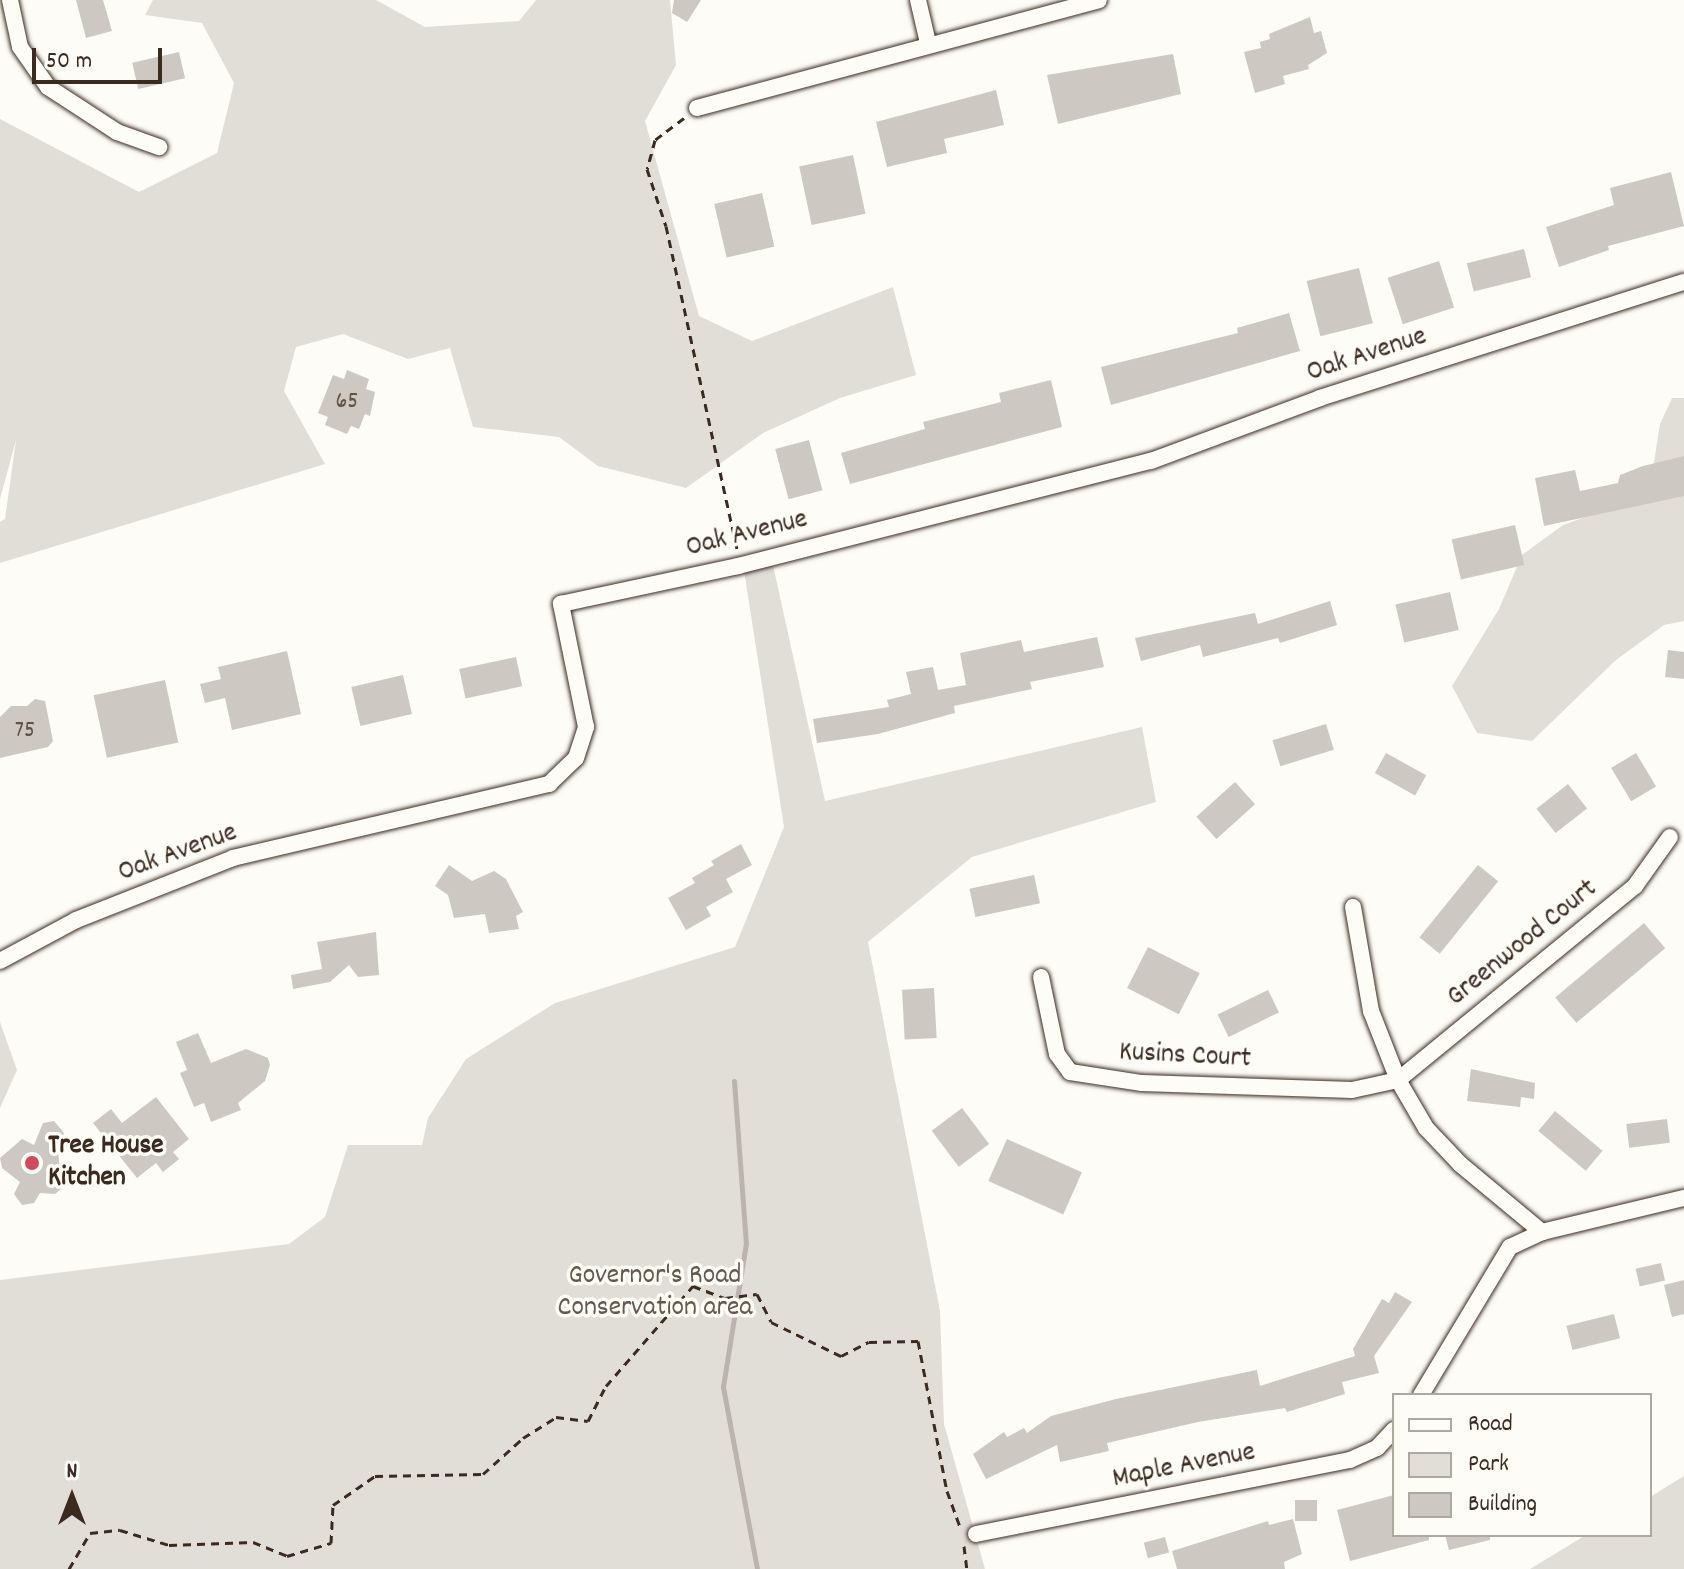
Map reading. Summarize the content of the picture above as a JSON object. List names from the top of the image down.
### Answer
{
  "streets": {
    "street": [
      "Oak Avenue",
      "Greenwood Court",
      "Kusins Court",
      "Maple Avenue"
    ]
  },
  "crossings": [
    ["Greenwood Court", "Kusins Court"]
  ],
  "parks": ["Governor's Road Conservation area"],
  "places": ["Tree House Kitchen"],
  "house_numbers": ["65", "75"],
  "legend": ["Road", "Park", "Building"],
  "scale_bar": "50 m",
  "north": "top"
}
